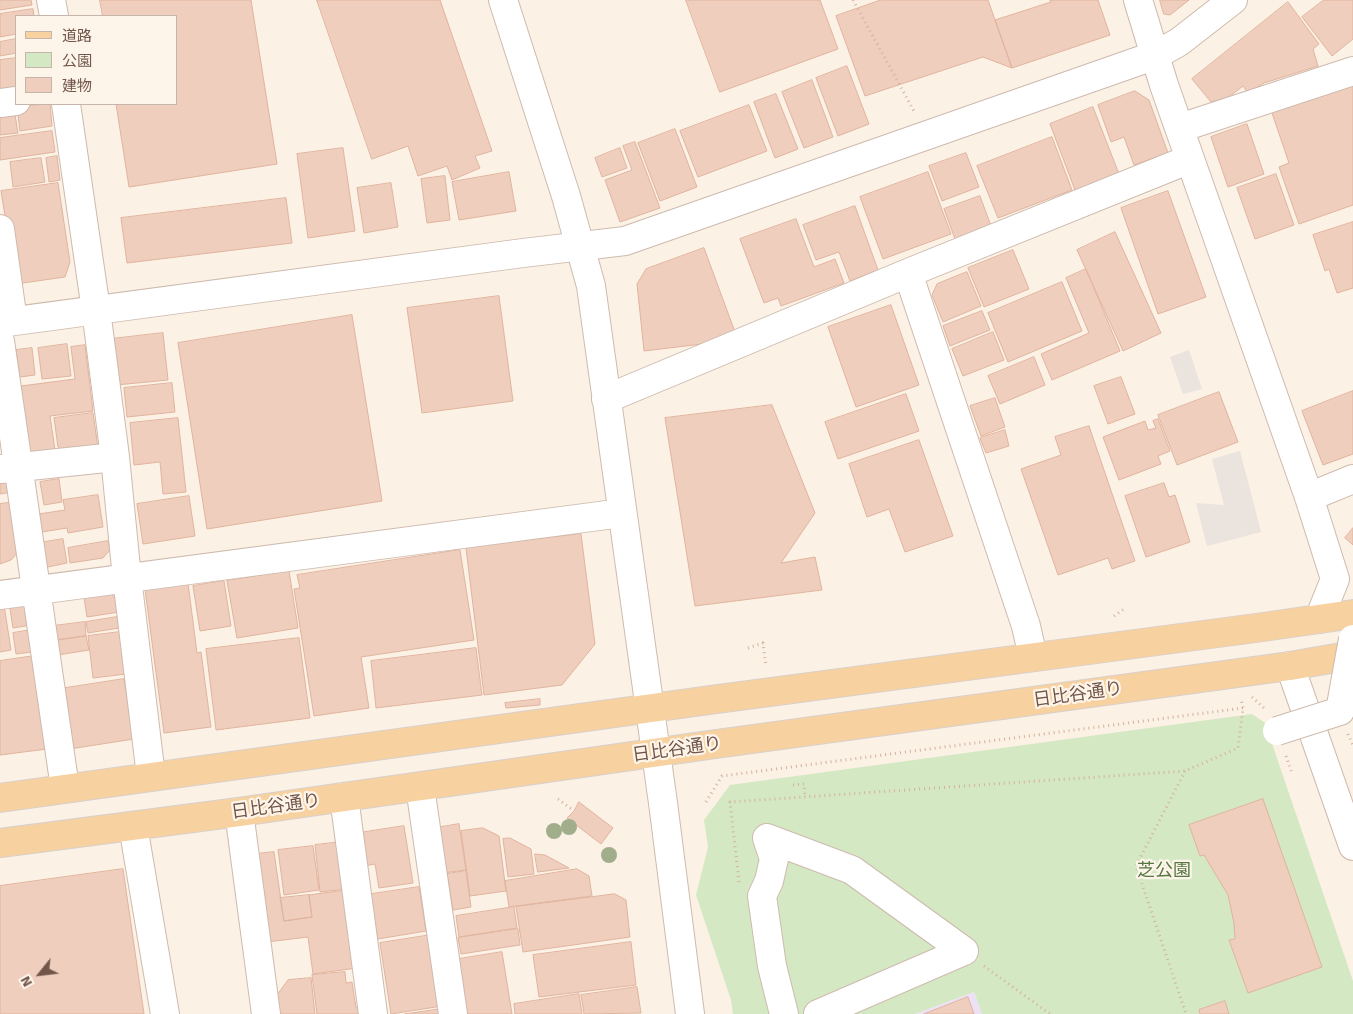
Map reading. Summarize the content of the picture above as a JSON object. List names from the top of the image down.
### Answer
{
  "streets": {
    "main road": ["日比谷通り"]
  },
  "parks": ["芝公園"],
  "legend": ["道路", "公園", "建物"],
  "north": "bottom left"
}
